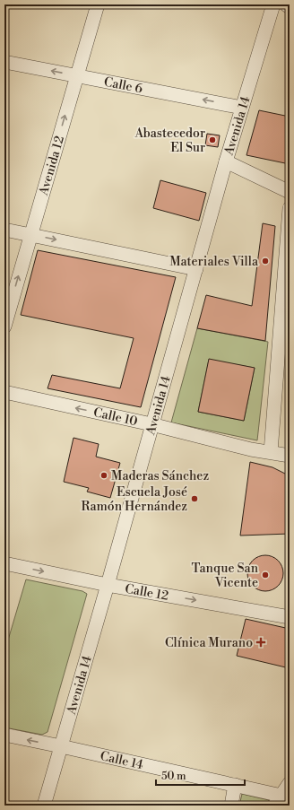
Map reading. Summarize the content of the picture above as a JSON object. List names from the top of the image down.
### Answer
{
  "streets": {
    "street": [
      "Calle 6",
      "Avenida 14",
      "Avenida 12",
      "Calle 10",
      "Calle 12",
      "Calle 14"
    ]
  },
  "crossings": [
    ["Calle 6", "Avenida 14"],
    ["Calle 6", "Avenida 12"],
    ["Avenida 14", "Calle 10"],
    ["Avenida 14", "Calle 12"],
    ["Avenida 14", "Calle 14"]
  ],
  "one_way": [
    "Calle 6",
    "Avenida 12",
    "Calle 10",
    "Calle 12"
  ],
  "places": {
    "other": [
      "Abastecedor El Sur",
      "Materiales Villa",
      "Maderas Sánchez",
      "Escuela José Ramón Hernández",
      "Tanque San Vicente"
    ],
    "health": ["Clínica Murano"]
  },
  "scale_bar": "50 m"
}
